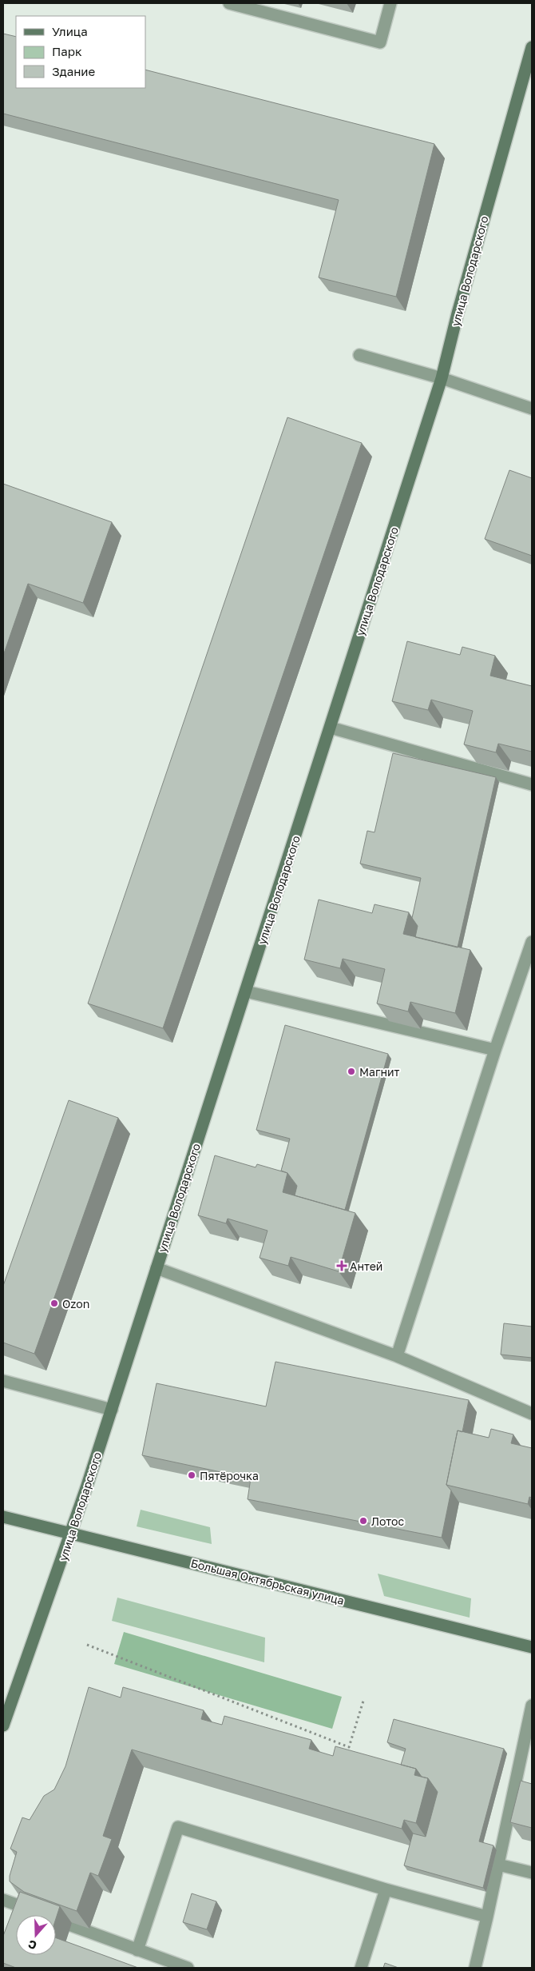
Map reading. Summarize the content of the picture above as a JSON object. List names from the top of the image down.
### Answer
{
  "streets": {
    "street": ["улица Володарского", "Большая Октябрьская улица"]
  },
  "crossings": [
    ["улица Володарского", "Большая Октябрьская улица"]
  ],
  "places": {
    "other": [
      "Магнит",
      "Ozon",
      "Пятёрочка",
      "Лотос"
    ],
    "health": ["Антей"]
  },
  "legend": ["Улица", "Парк", "Здание"],
  "north": "bottom"
}
